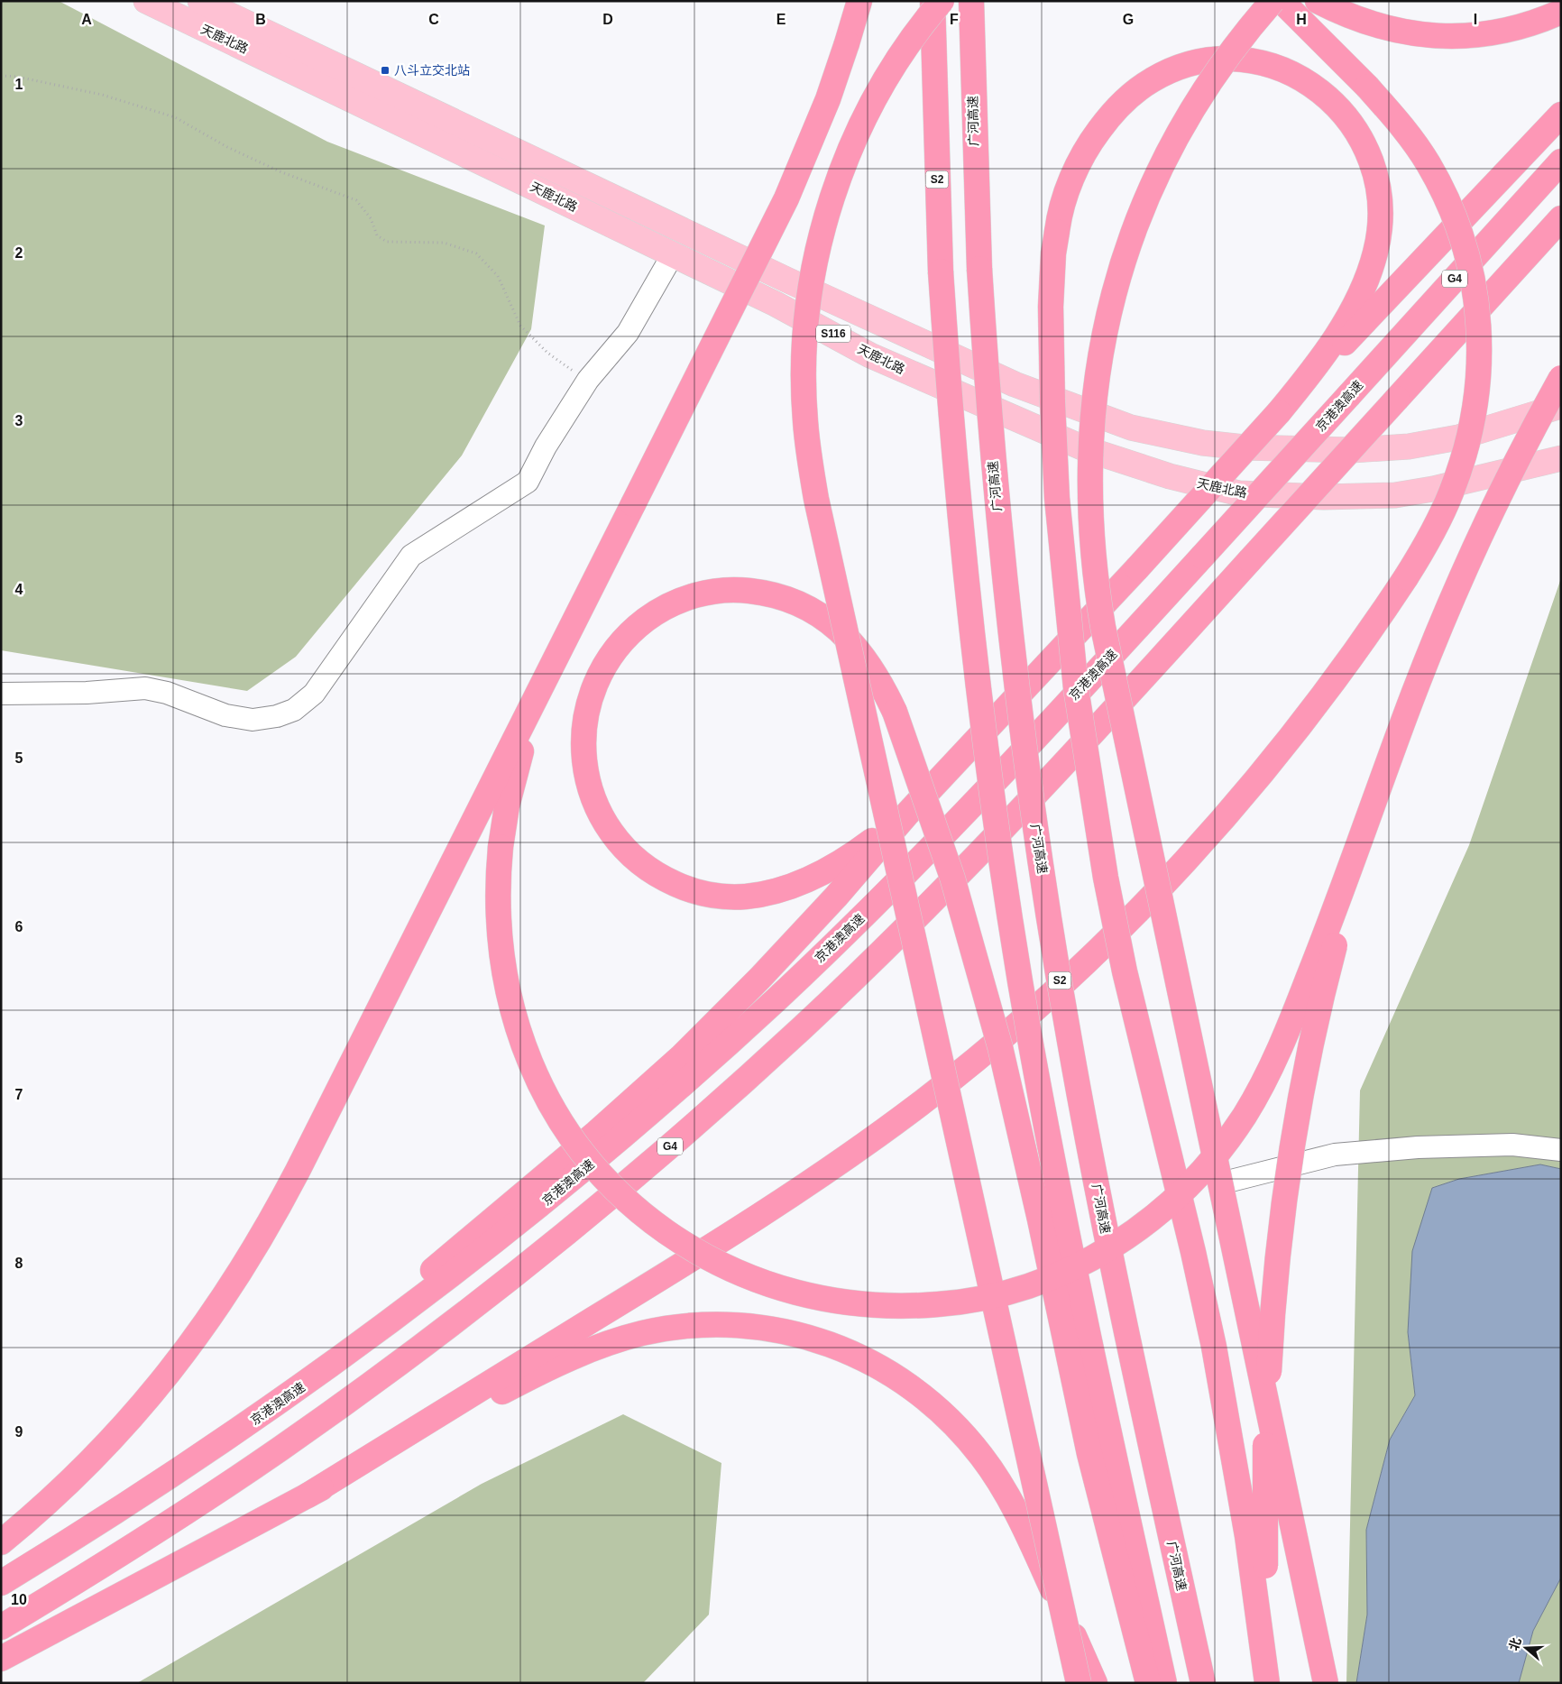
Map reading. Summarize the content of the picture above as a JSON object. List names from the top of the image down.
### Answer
{
  "streets": {
    "highway": [
      "广河高速",
      "S2",
      "G4",
      "京港澳高速"
    ],
    "main road": ["天鹿北路", "S116"]
  },
  "places": {
    "transit": ["八斗立交北站"]
  },
  "north": "left",
  "grid": {
    "columns": [
      "A",
      "B",
      "C",
      "D",
      "E",
      "F",
      "G",
      "H",
      "I"
    ],
    "rows": [
      "1",
      "2",
      "3",
      "4",
      "5",
      "6",
      "7",
      "8",
      "9",
      "10"
    ]
  }
}
